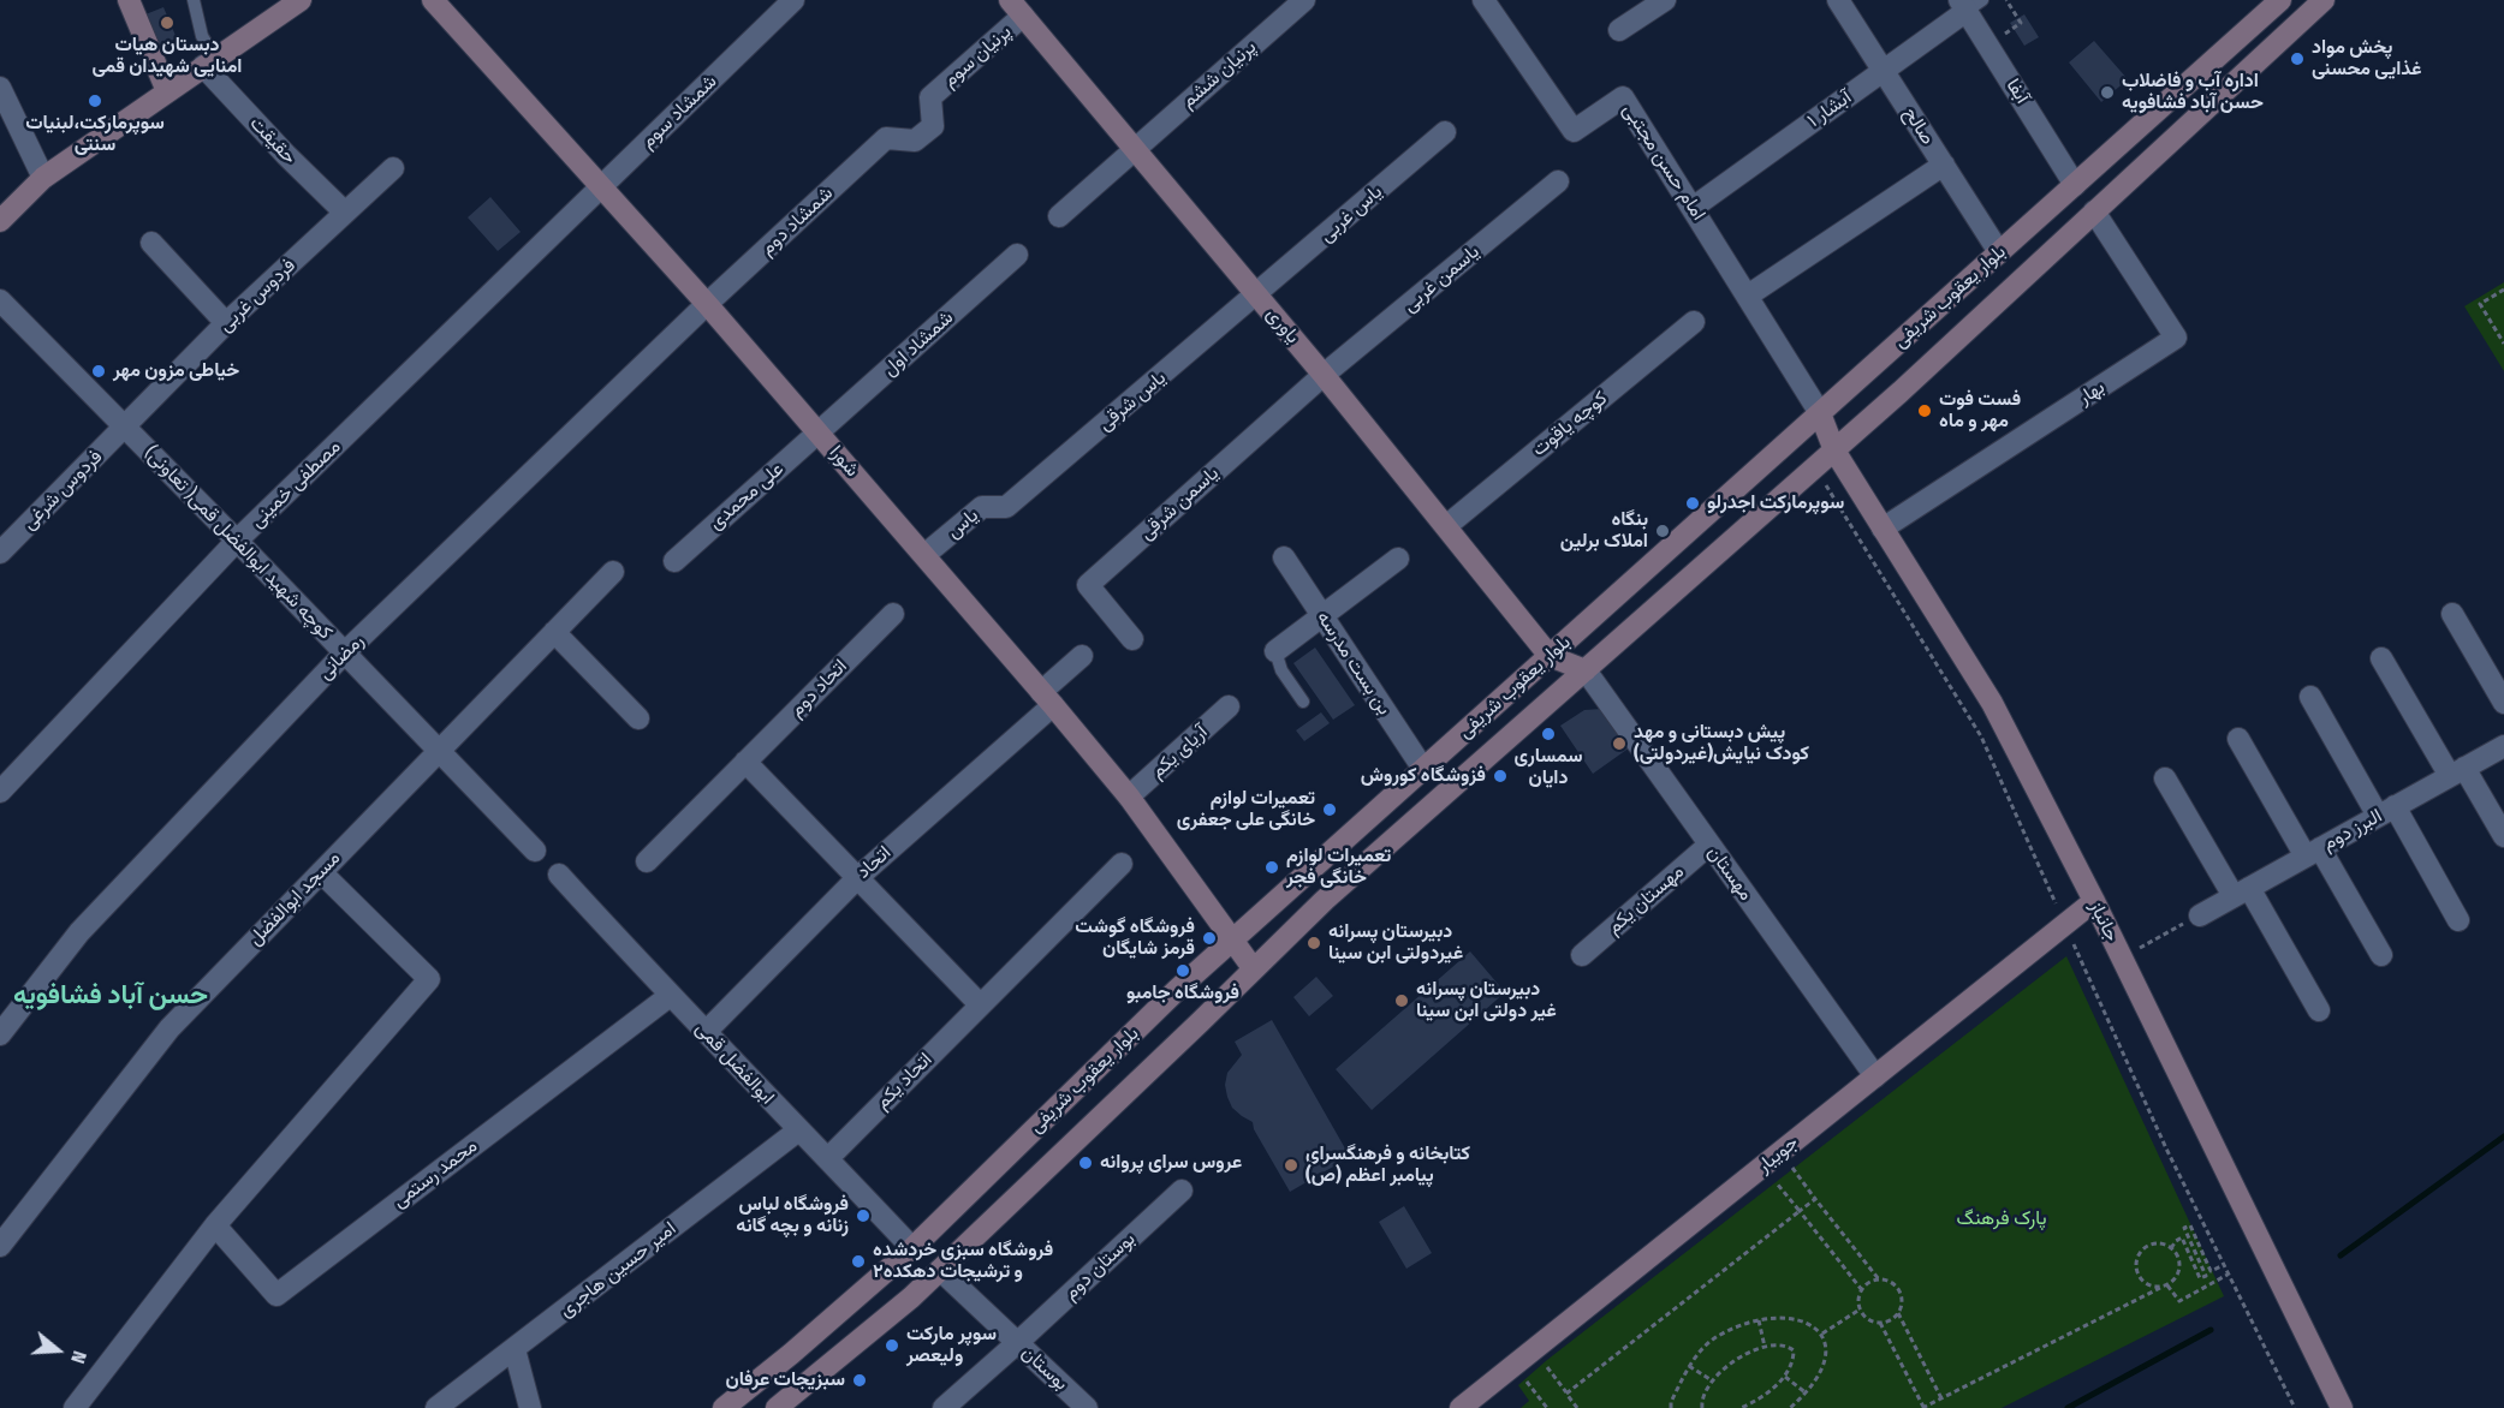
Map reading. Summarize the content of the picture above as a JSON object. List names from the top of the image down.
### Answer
{
  "streets": {
    "street": [
      "پرنیان سوم",
      "پرنیان ششم",
      "آبفا",
      "آبشار ۱",
      "شمشاد سوم",
      "صالح",
      "حقیقت",
      "امام حسن مجتبی",
      "یاس غربی",
      "شمشاد دوم",
      "یاسمن غربی",
      "فردوس غربی",
      "بلوار یعقوب شریفی",
      "یاوری",
      "شمشاد اول",
      "بهار",
      "یاس شرقی",
      "کوچه یاقوت",
      "شورا",
      "مصطفی خمینی",
      "فردوس شرغی",
      "علی محمدی",
      "یاسمن شرقی",
      "یاس",
      "کوچه شهید ابوالفضل قمی( تعاونی)",
      "رمضانی",
      "بن بست مدرسه",
      "اتحاد دوم",
      "آریای یکم",
      "البرز دوم",
      "اتحاد",
      "مهستان",
      "مسجد ابوالفضل",
      "مهستان یکم",
      "جانباز",
      "ابوالفضل قمی",
      "اتحاد یکم",
      "جویبار",
      "محمد رستمی",
      "بوستان دوم",
      "امیر حسین هاجری",
      "بوستان"
    ]
  },
  "crossings": [
    ["پرنیان سوم", "شمشاد دوم"],
    ["پرنیان سوم", "یاوری"],
    ["پرنیان ششم", "یاوری"],
    ["آبفا", "آبشار ۱"],
    ["آبفا", "بلوار یعقوب شریفی"],
    ["آبشار ۱", "صالح"],
    ["آبشار ۱", "امام حسن مجتبی"],
    ["شمشاد سوم", "شورا"],
    ["شمشاد سوم", "مصطفی خمینی"],
    ["صالح", "بلوار یعقوب شریفی"],
    ["حقیقت", "فردوس غربی"],
    ["امام حسن مجتبی", "بلوار یعقوب شریفی"],
    ["امام حسن مجتبی", "جانباز"],
    ["یاس غربی", "یاوری"],
    ["یاس غربی", "یاس شرقی"],
    ["شمشاد دوم", "شورا"],
    ["شمشاد دوم", "رمضانی"],
    ["یاسمن غربی", "یاوری"],
    ["یاسمن غربی", "یاسمن شرقی"],
    ["فردوس غربی", "فردوس شرغی"],
    ["فردوس غربی", "کوچه شهید ابوالفضل قمی( تعاونی)"],
    ["بلوار یعقوب شریفی", "یاوری"],
    ["بلوار یعقوب شریفی", "بهار"],
    ["بلوار یعقوب شریفی", "شورا"],
    ["بلوار یعقوب شریفی", "بن بست مدرسه"],
    ["بلوار یعقوب شریفی", "مهستان"],
    ["بلوار یعقوب شریفی", "جانباز"],
    ["بلوار یعقوب شریفی", "ابوالفضل قمی"],
    ["بلوار یعقوب شریفی", "بوستان"],
    ["یاوری", "یاس شرقی"],
    ["یاوری", "کوچه یاقوت"],
    ["یاوری", "یاسمن شرقی"],
    ["شمشاد اول", "شورا"],
    ["شمشاد اول", "علی محمدی"],
    ["بهار", "جانباز"],
    ["یاس شرقی", "یاس"],
    ["شورا", "مصطفی خمینی"],
    ["شورا", "علی محمدی"],
    ["شورا", "یاس"],
    ["شورا", "رمضانی"],
    ["شورا", "آریای یکم"],
    ["شورا", "اتحاد"],
    ["مصطفی خمینی", "کوچه شهید ابوالفضل قمی( تعاونی)"],
    ["فردوس شرغی", "کوچه شهید ابوالفضل قمی( تعاونی)"],
    ["کوچه شهید ابوالفضل قمی( تعاونی)", "رمضانی"],
    ["کوچه شهید ابوالفضل قمی( تعاونی)", "مسجد ابوالفضل"],
    ["اتحاد", "ابوالفضل قمی"],
    ["مهستان", "مهستان یکم"],
    ["مهستان", "جویبار"],
    ["جانباز", "جویبار"],
    ["ابوالفضل قمی", "اتحاد یکم"],
    ["ابوالفضل قمی", "محمد رستمی"],
    ["ابوالفضل قمی", "امیر حسین هاجری"],
    ["بوستان دوم", "بوستان"]
  ],
  "districts": ["حسن آباد فشافویه"],
  "parks": ["پارک فرهنگ"],
  "places": [
    "دبستان هیات امنایی شهیدان قمی",
    "پخش مواد غذایی محسنی",
    "اداره آب و فاضلاب حسن آباد فشافویه",
    "سوپرمارکت،لبنیات سنتی",
    "خیاطی مزون مهر",
    "فست فوت مهر و ماه",
    "سوپرمارکت اجدرلو",
    "بنگاه املاک برلین",
    "سمساری دایان",
    "پیش دبستانی و مهد کودک نیایش(غیردولتی)",
    "فزوشگاه کوروش",
    "تعمیرات لوازم خانگی علی جعفری",
    "تعمیرات لوازم خانگی فجر",
    "فروشگاه گوشت قرمز شایگان",
    "دبیرستان پسرانه غیردولتی ابن سینا",
    "فروشگاه جامبو",
    "دبیرستان پسرانه غیر دولتی ابن سینا",
    "عروس سرای پروانه",
    "کتابخانه و فرهنگسرای پیامبر اعظم (ص)",
    "فروشگاه لباس زنانه و بچه گانه",
    "فروشگاه سبزی خردشده و ترشیجات دهکده۲",
    "سوپر مارکت ولیعصر",
    "سبزیجات عرفان"
  ],
  "north": "right"
}
